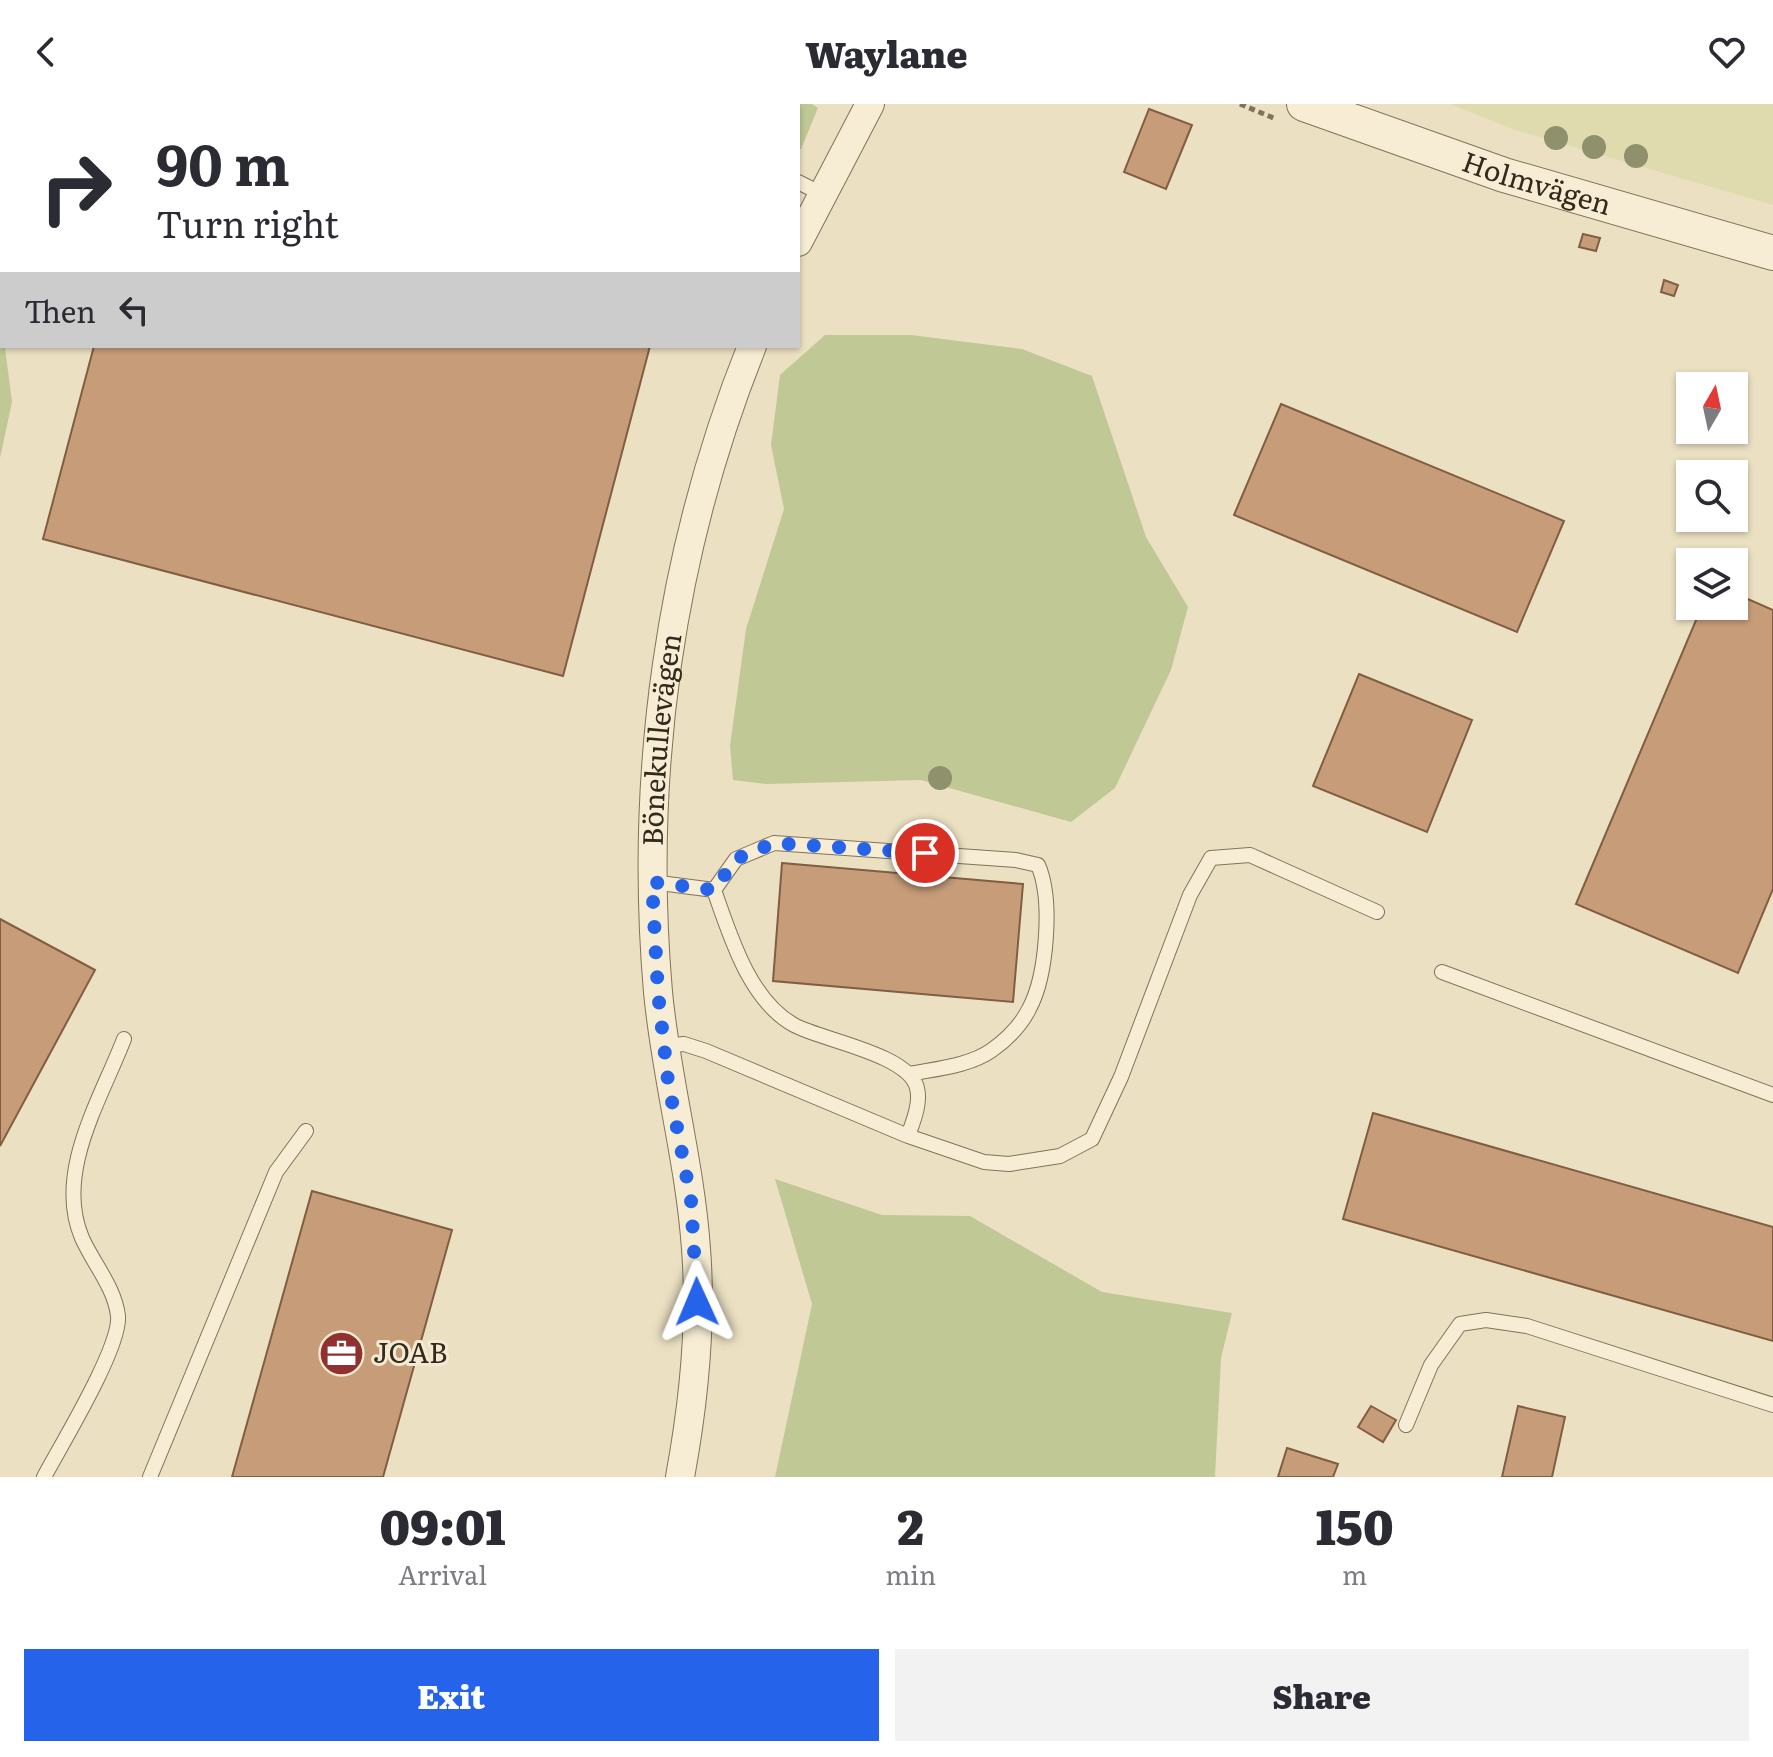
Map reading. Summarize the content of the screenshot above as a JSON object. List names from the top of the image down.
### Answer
{
  "streets": {
    "street": ["Holmvägen", "Bönekullevägen"]
  },
  "places": {
    "office": ["JOAB"]
  },
  "north": "top",
  "page": {
    "header": "Waylane",
    "turn": ["90 m", "Turn right"],
    "then": "Then",
    "eta": [
      "09:01",
      "Arrival",
      "2",
      "min",
      "150",
      "m"
    ],
    "buttons": ["Exit", "Share"]
  }
}
